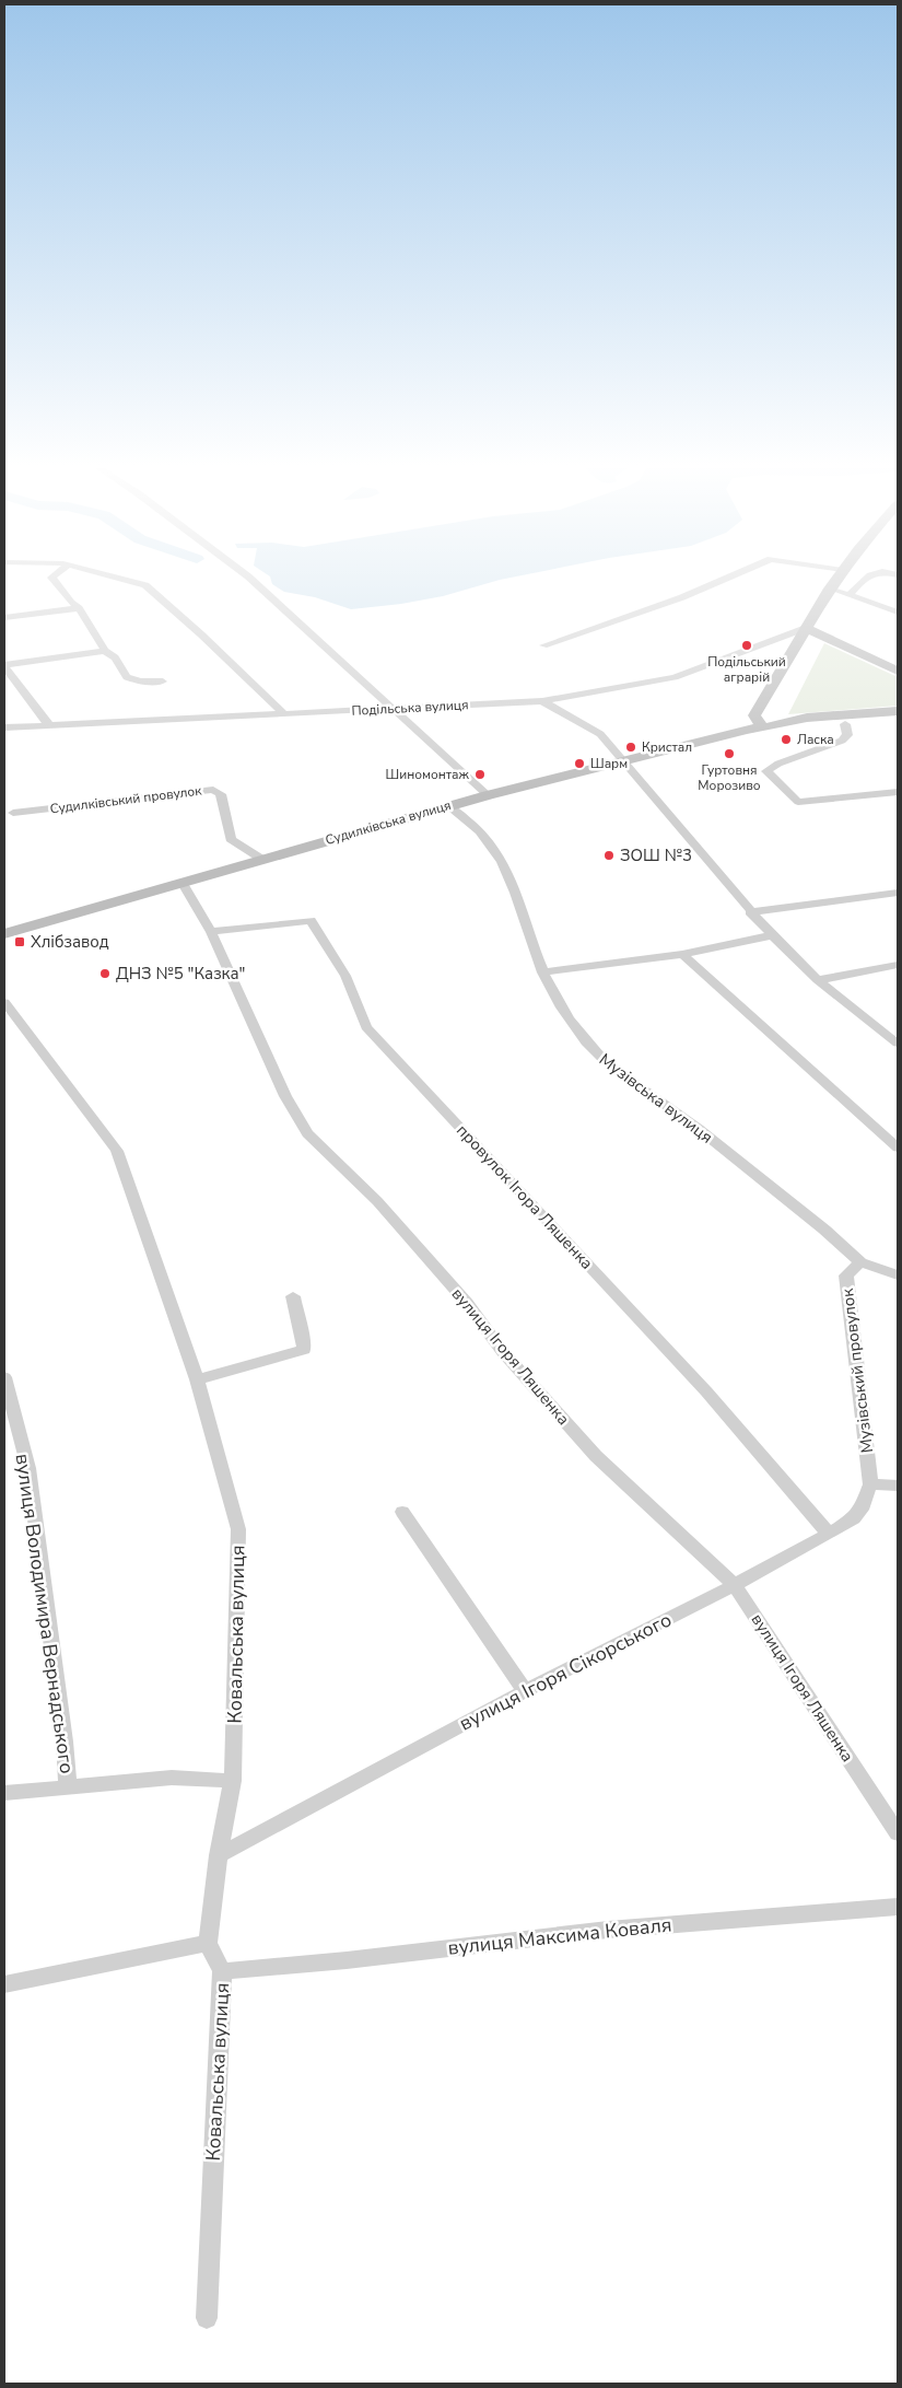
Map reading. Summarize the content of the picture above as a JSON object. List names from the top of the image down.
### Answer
{
  "streets": {
    "main road": ["Судилківська вулиця"],
    "street": [
      "Подільська вулиця",
      "Судилківський провулок",
      "Музівська вулиця",
      "провулок Ігора Ляшенка",
      "вулиця Ігоря Ляшенка",
      "Музівський провулок",
      "вулиця Володимира Вернадського",
      "Ковальська вулиця",
      "вулиця Ігоря Сікорського",
      "вулиця Максима Коваля"
    ]
  },
  "crossings": [
    ["Судилківський провулок", "Судилківська вулиця"],
    ["Судилківська вулиця", "Музівська вулиця"],
    ["Судилківська вулиця", "вулиця Ігоря Ляшенка"],
    ["Музівська вулиця", "Музівський провулок"],
    ["провулок Ігора Ляшенка", "вулиця Ігоря Ляшенка"],
    ["провулок Ігора Ляшенка", "вулиця Ігоря Сікорського"],
    ["вулиця Ігоря Ляшенка", "вулиця Ігоря Сікорського"],
    ["Музівський провулок", "вулиця Ігоря Сікорського"],
    ["Ковальська вулиця", "вулиця Ігоря Сікорського"],
    ["Ковальська вулиця", "вулиця Максима Коваля"]
  ],
  "places": {
    "other": [
      "Подільський аграрій",
      "Ласка",
      "Кристал",
      "Гуртовня Морозиво",
      "Шарм",
      "Шиномонтаж",
      "ЗОШ №3",
      "ДНЗ №5 \"Казка\""
    ],
    "transit": ["Хлібзавод"]
  }
}
